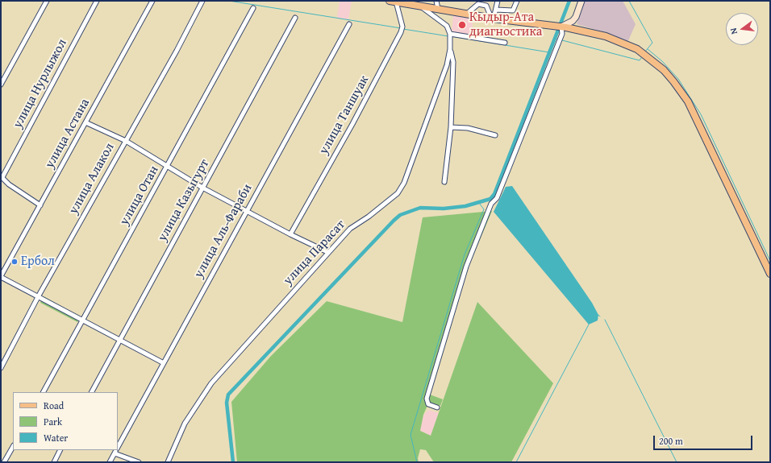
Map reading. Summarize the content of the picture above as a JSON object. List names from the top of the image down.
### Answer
{
  "streets": {
    "street": [
      "улица Нурлыжол",
      "улица Таншуак",
      "улица Астана",
      "улица Алакол",
      "улица Отан",
      "улица Казыгурт",
      "улица Аль-Фараби",
      "улица Парасат"
    ]
  },
  "places": ["Кыдыр-Ата диагностика", "Ербол"],
  "legend": ["Road", "Park", "Water"],
  "scale_bar": "200 m",
  "north": "left"
}
